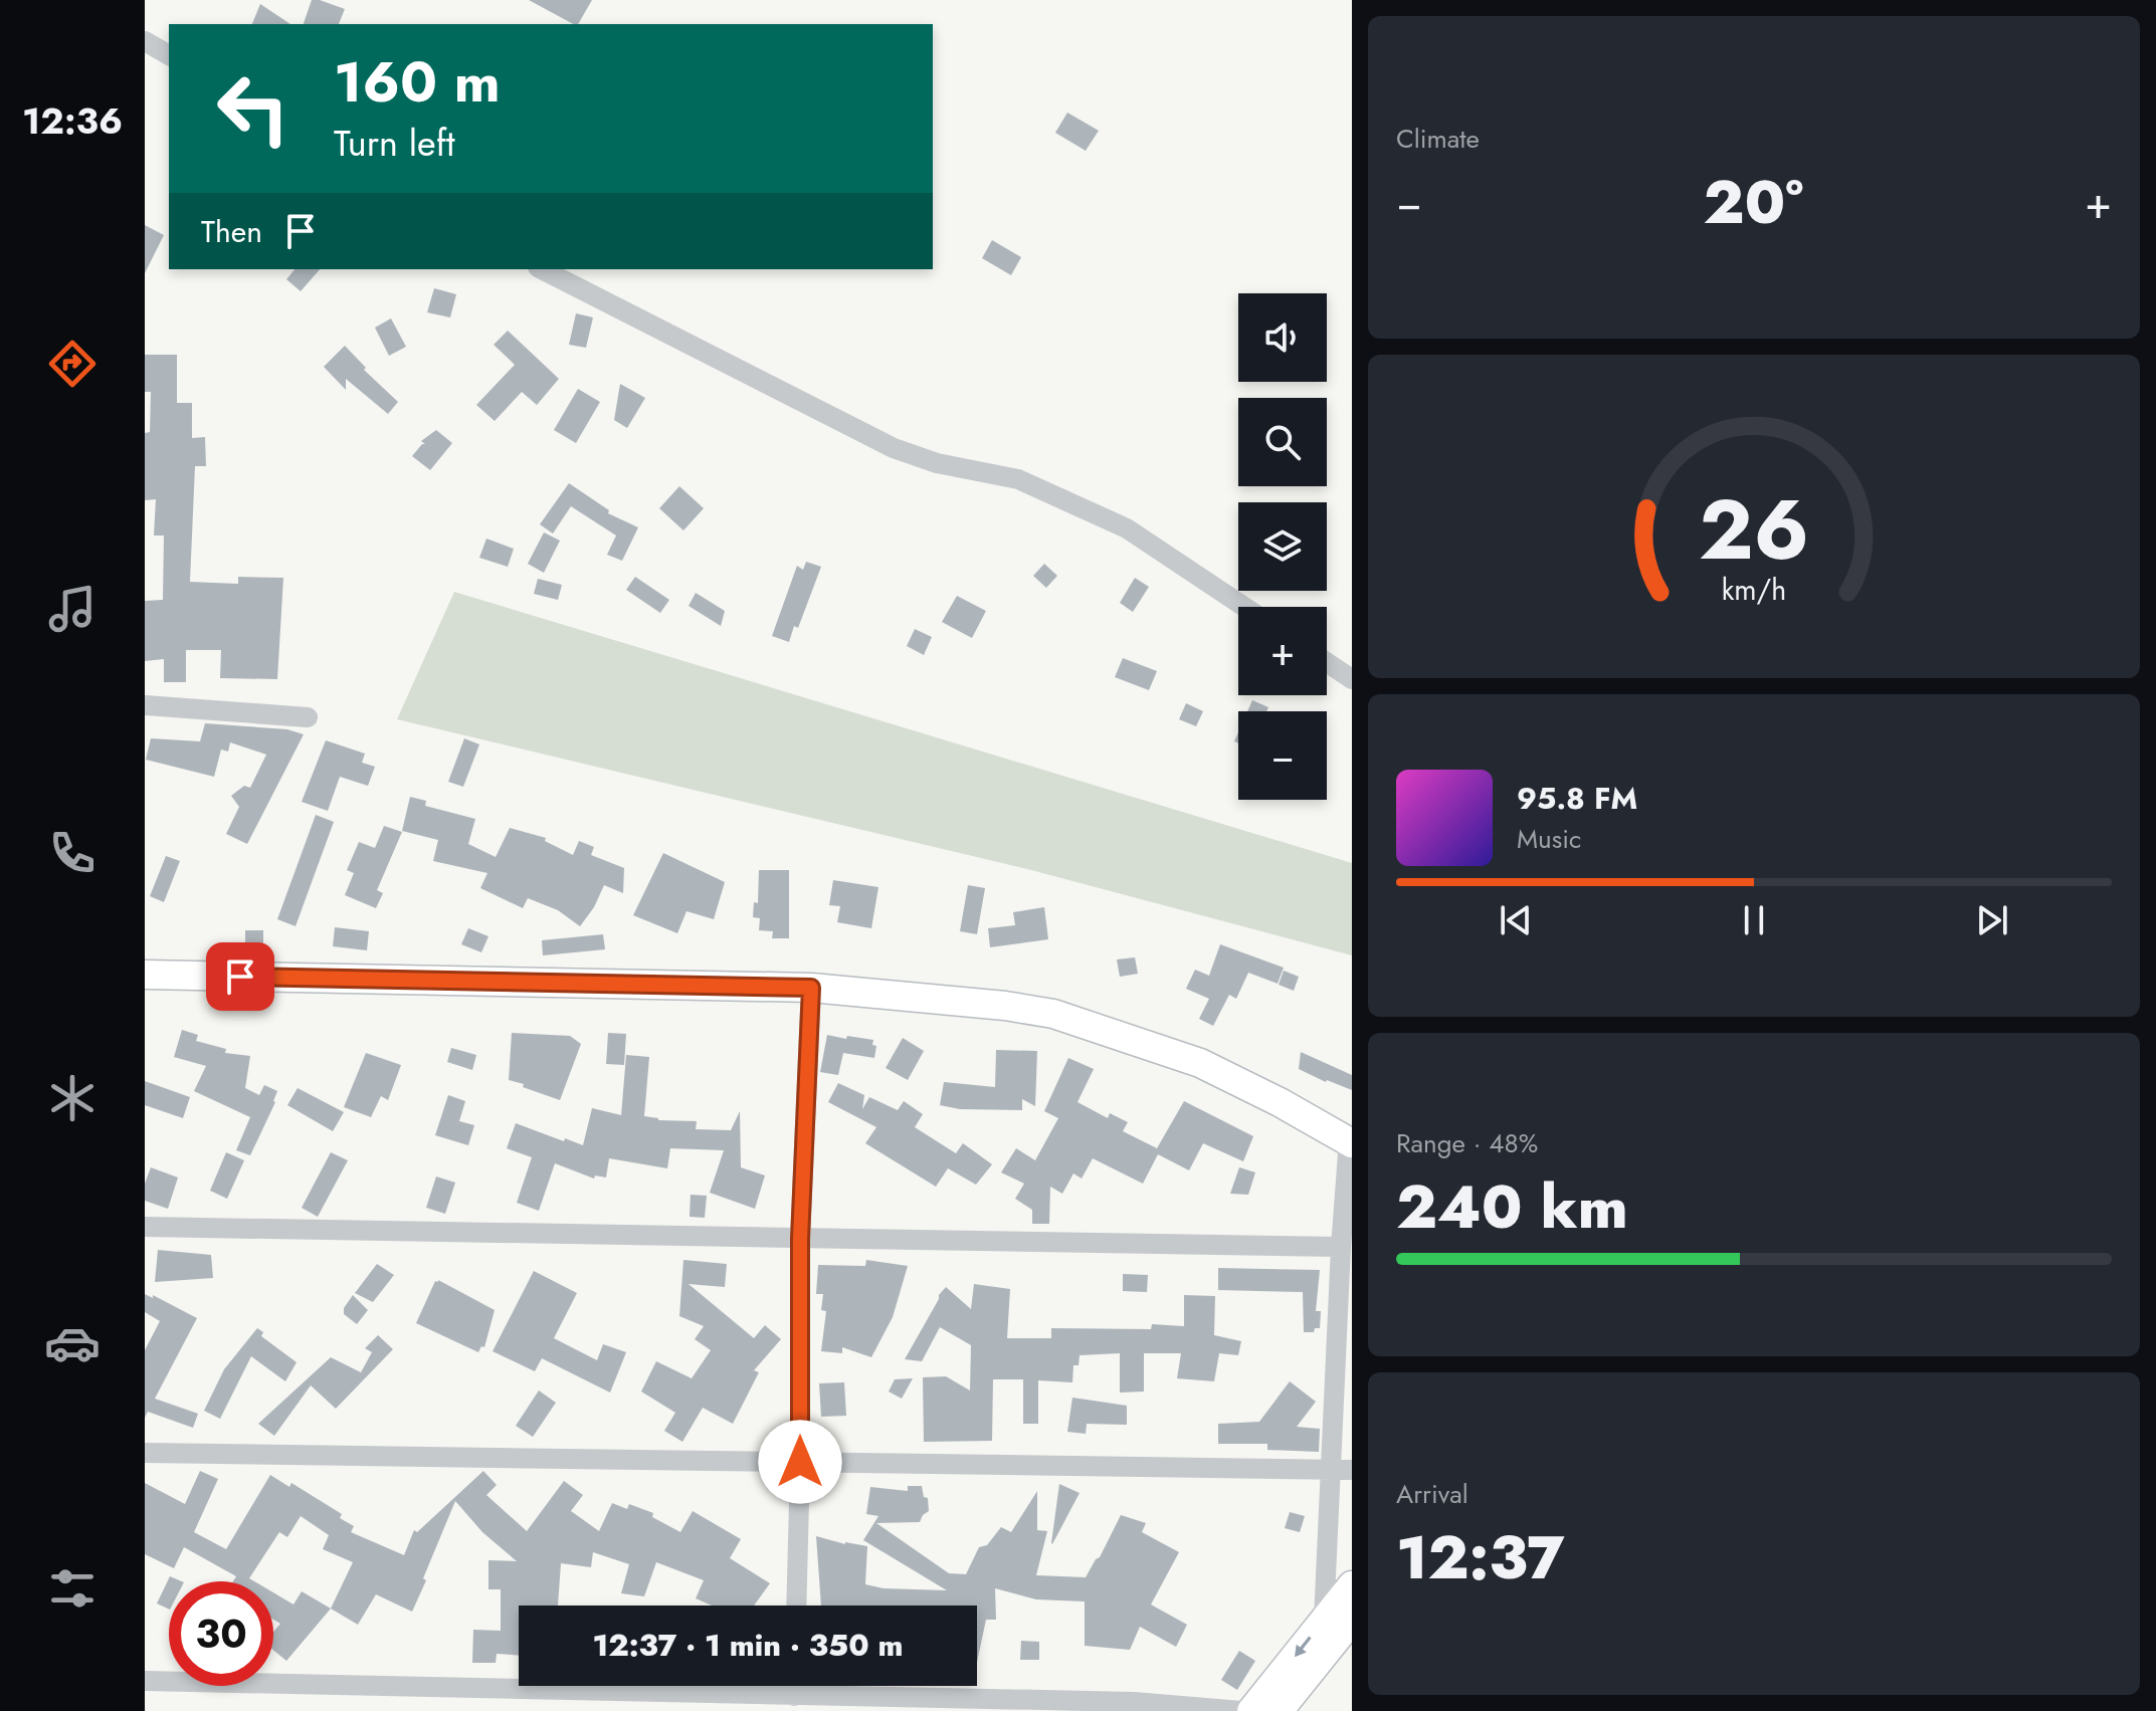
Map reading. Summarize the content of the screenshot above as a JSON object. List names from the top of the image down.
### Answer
{
  "page": {
    "tabs": "12:36",
    "tile": [
      "Climate",
      ["Range · 48%", "240 km"],
      ["Arrival", "12:37"]
    ],
    "turn": ["160 m", "Turn left"],
    "heat": ["−", "20°", "+"],
    "then": "Then",
    "map_buttons": ["+", "−"],
    "song": ["95.8 FM", "Music"],
    "limit": "30",
    "trip": "12:37 · 1 min · 350 m",
    "gauge": ["26", "km/h"]
  }
}
